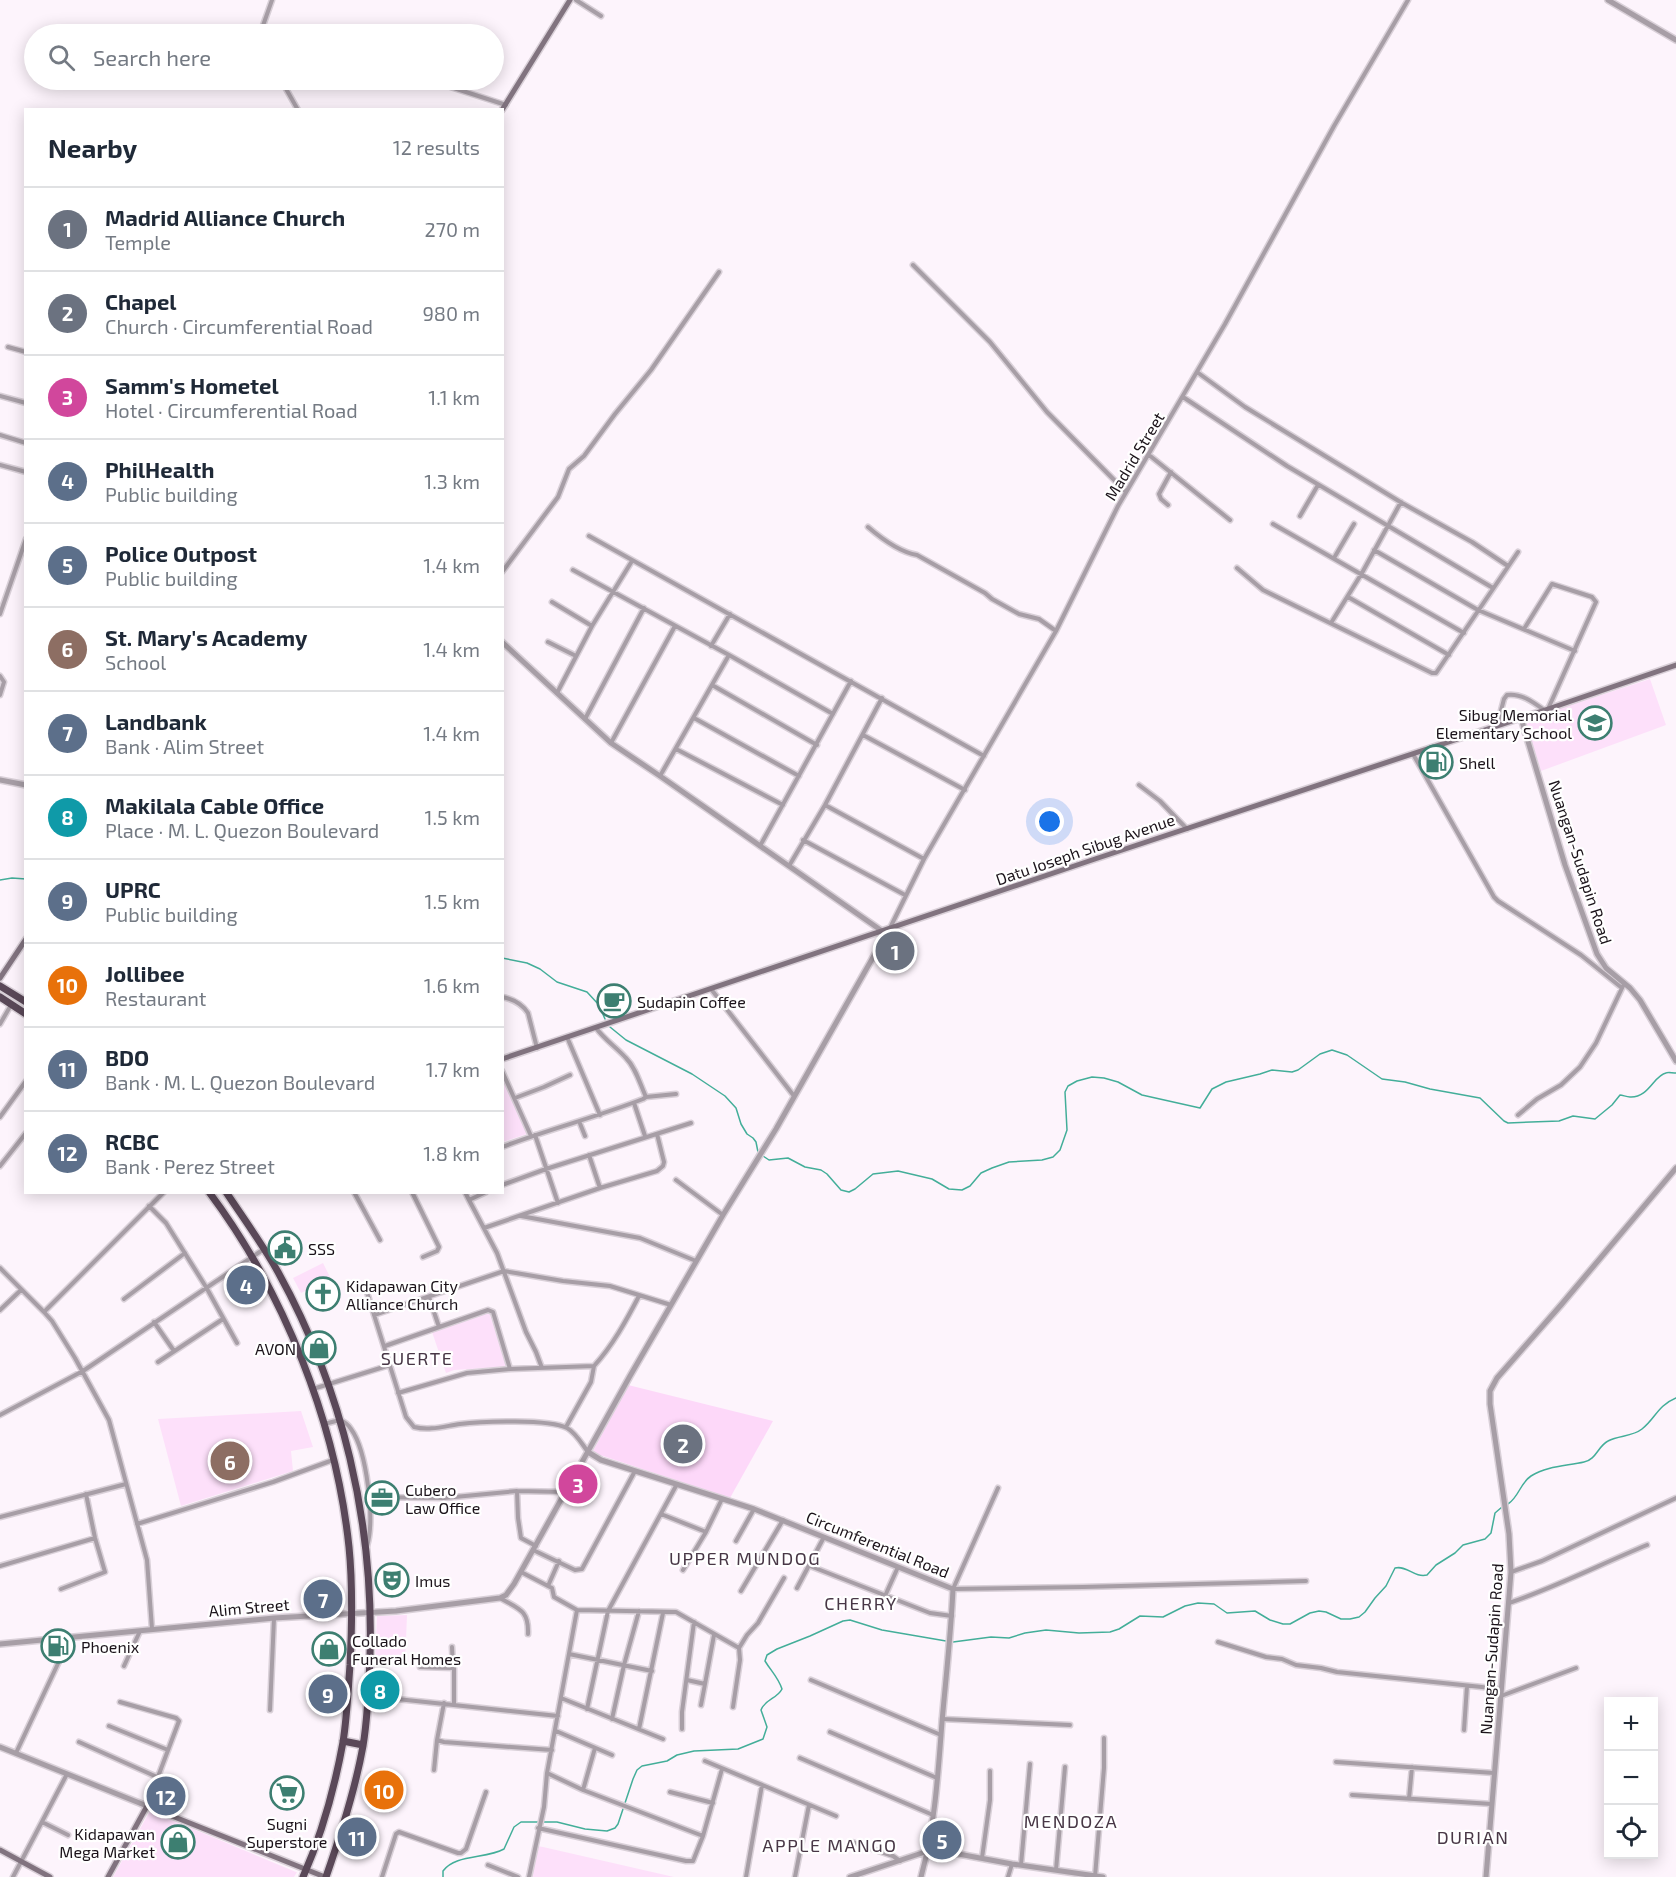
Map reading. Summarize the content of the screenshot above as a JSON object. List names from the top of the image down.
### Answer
{
  "streets": {
    "main road": ["Datu Joseph Sibug Avenue"],
    "street": [
      "Madrid Street",
      "Nuangan-Sudapin Road",
      "Circumferential Road",
      "Alim Street"
    ]
  },
  "crossings": [
    ["Madrid Street", "Datu Joseph Sibug Avenue"],
    ["Datu Joseph Sibug Avenue", "Nuangan-Sudapin Road"]
  ],
  "districts": [
    "SUERTE",
    "UPPER MUNDOG",
    "CHERRY",
    "MENDOZA",
    "DURIAN",
    "APPLE MANGO"
  ],
  "places": {
    "school or university": ["Sibug Memorial Elementary School"],
    "fuel station": ["Shell", "Phoenix"],
    "cafe": ["Sudapin Coffee"],
    "public building": ["SSS"],
    "church": ["Kidapawan City Alliance Church"],
    "shop": ["AVON", "Collado Funeral Homes", "Kidapawan Mega Market"],
    "office": ["Cubero Law Office"],
    "theatre": ["Imus"],
    "supermarket": ["Sugni Superstore"]
  },
  "page": {
    "search": "Search here",
    "heading": ["Nearby", "12 results"],
    "list": [
      {
        "mark": "1",
        "name": "Madrid Alliance Church",
        "note": "Temple",
        "value": "270 m"
      },
      {
        "mark": "2",
        "name": "Chapel",
        "note": "Church · Circumferential Road",
        "value": "980 m"
      },
      {
        "mark": "3",
        "name": "Samm's Hometel",
        "note": "Hotel · Circumferential Road",
        "value": "1.1 km"
      },
      {
        "mark": "4",
        "name": "PhilHealth",
        "note": "Public building",
        "value": "1.3 km"
      },
      {
        "mark": "5",
        "name": "Police Outpost",
        "note": "Public building",
        "value": "1.4 km"
      },
      {
        "mark": "6",
        "name": "St. Mary's Academy",
        "note": "School",
        "value": "1.4 km"
      },
      {
        "mark": "7",
        "name": "Landbank",
        "note": "Bank · Alim Street",
        "value": "1.4 km"
      },
      {
        "mark": "8",
        "name": "Makilala Cable Office",
        "note": "Place · M. L. Quezon Boulevard",
        "value": "1.5 km"
      },
      {
        "mark": "9",
        "name": "UPRC",
        "note": "Public building",
        "value": "1.5 km"
      },
      {
        "mark": "10",
        "name": "Jollibee",
        "note": "Restaurant",
        "value": "1.6 km"
      },
      {
        "mark": "11",
        "name": "BDO",
        "note": "Bank · M. L. Quezon Boulevard",
        "value": "1.7 km"
      },
      {
        "mark": "12",
        "name": "RCBC",
        "note": "Bank · Perez Street",
        "value": "1.8 km"
      }
    ],
    "pins": [
      "1",
      "4",
      "2",
      "6",
      "3",
      "7",
      "8",
      "9",
      "10",
      "12",
      "11",
      "5"
    ],
    "map_buttons": ["+", "−"]
  }
}
